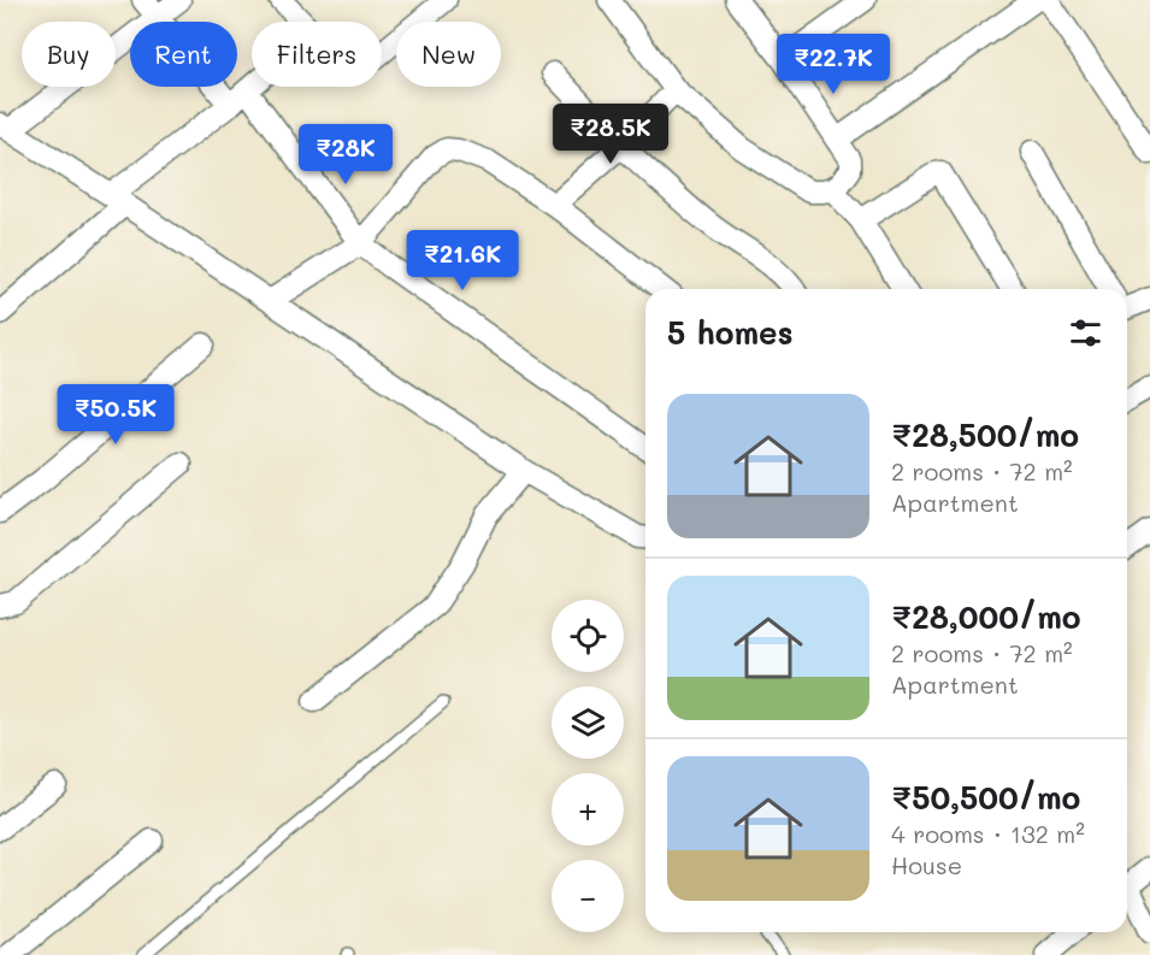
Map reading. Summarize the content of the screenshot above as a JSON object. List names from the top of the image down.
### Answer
{
  "page": {
    "chip": [
      "Buy",
      "Rent",
      "Filters",
      "New"
    ],
    "price": [
      "₹22.7K",
      "₹28.5K",
      "₹28K",
      "₹21.6K",
      "₹50.5K"
    ],
    "heading": "5 homes",
    "list": [
      {
        "name": "₹28,500/mo",
        "note": "2 rooms · 72 m² · Apartment"
      },
      {
        "name": "₹28,000/mo",
        "note": "2 rooms · 72 m² · Apartment"
      },
      {
        "name": "₹50,500/mo",
        "note": "4 rooms · 132 m² · House"
      }
    ],
    "map_buttons": ["+", "−"]
  }
}
